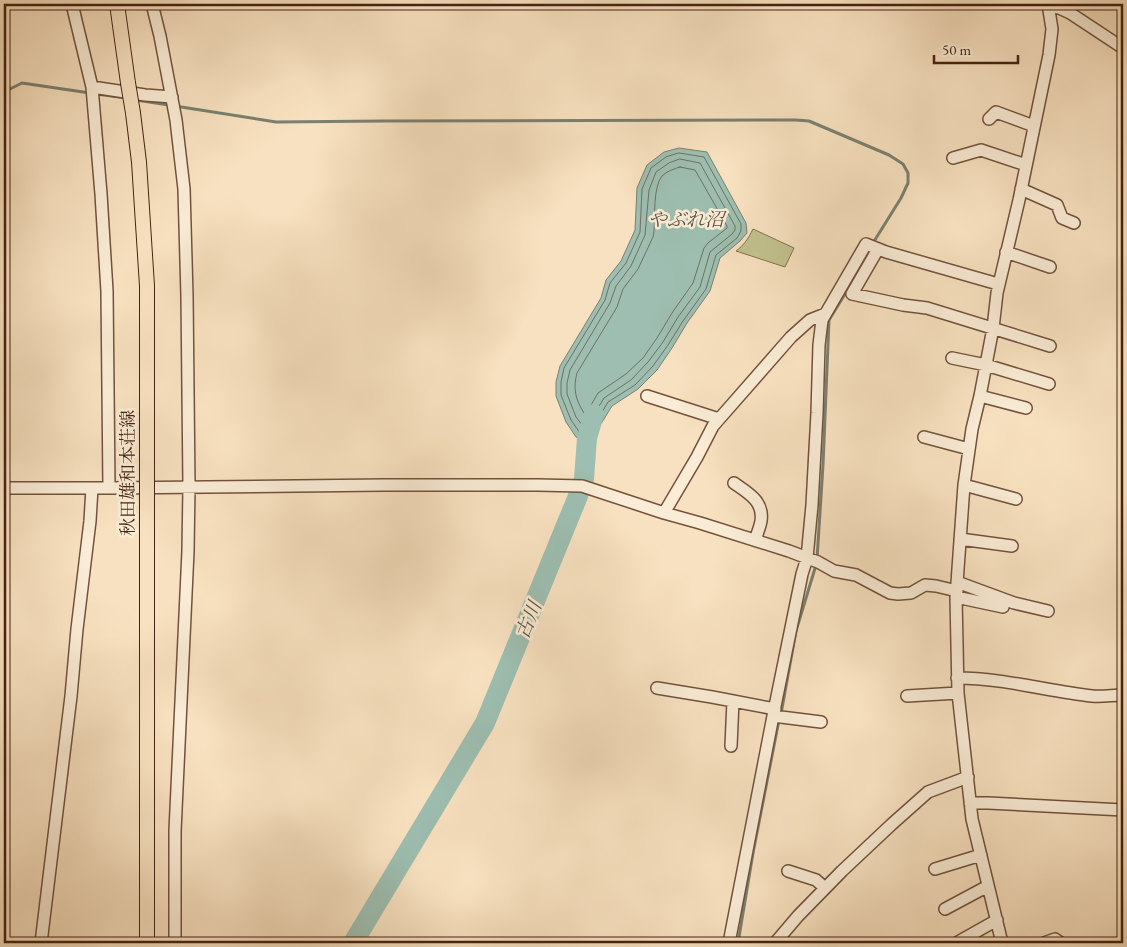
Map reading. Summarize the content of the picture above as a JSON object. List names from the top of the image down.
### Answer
{
  "streets": {
    "main road": ["秋田雄和本荘線"]
  },
  "water": ["やぶれ沼", "古川"],
  "scale_bar": "50 m"
}
